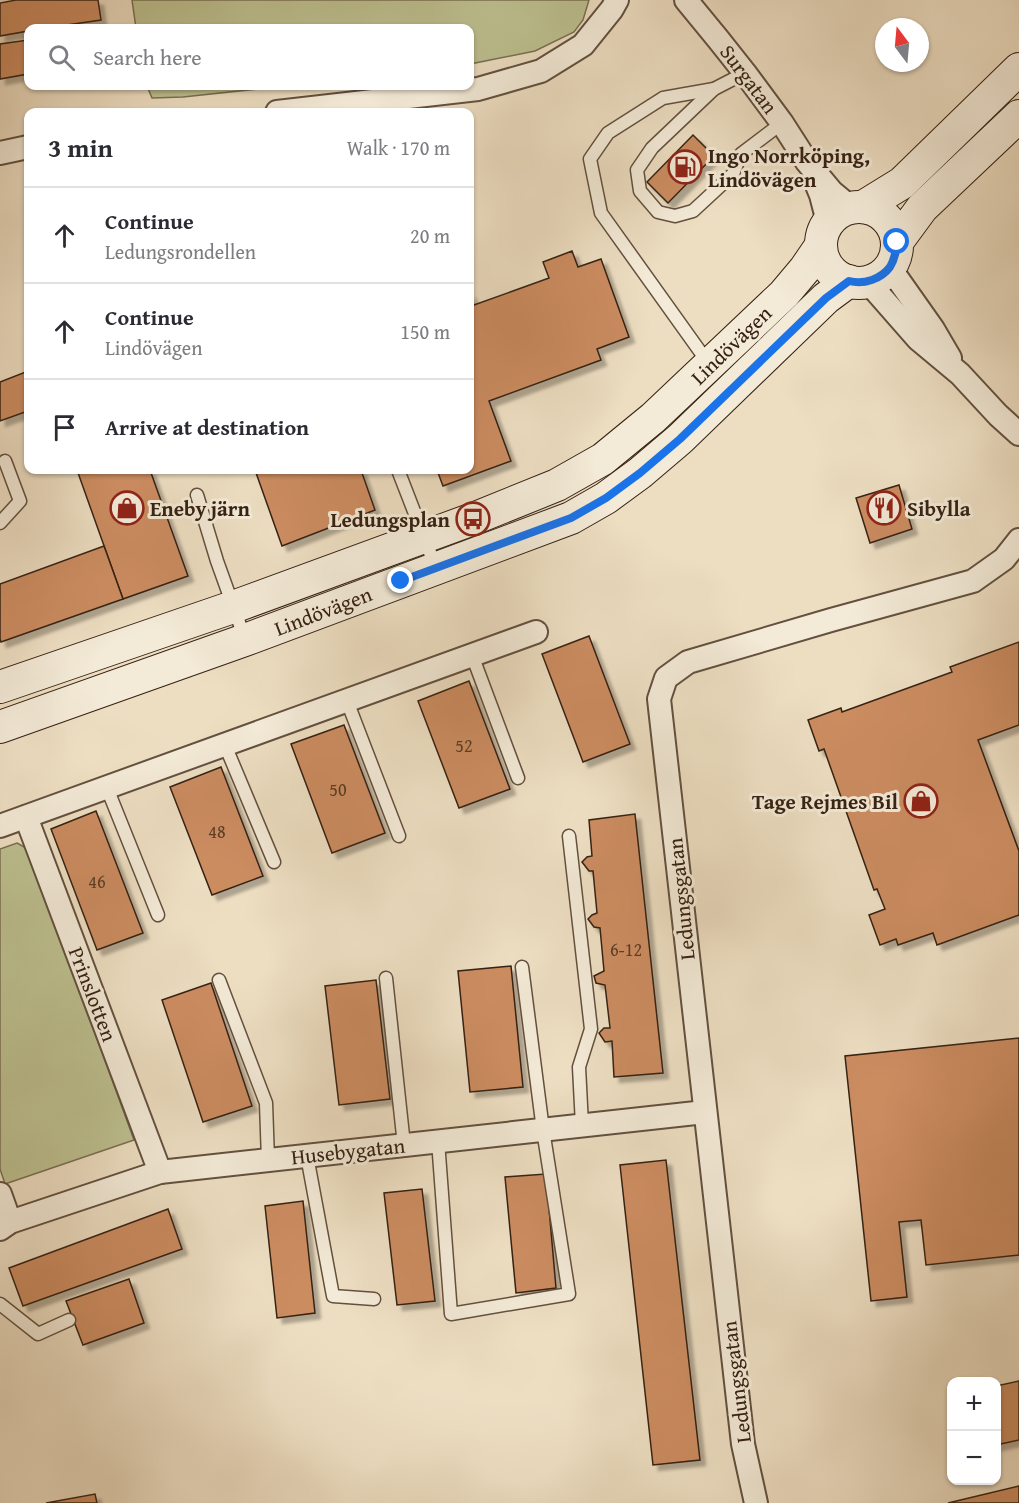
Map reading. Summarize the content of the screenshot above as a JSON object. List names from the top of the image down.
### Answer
{
  "streets": {
    "main road": ["Lindövägen"],
    "street": [
      "Surgatan",
      "Ledungsgatan",
      "Prinslotten",
      "Husebygatan"
    ]
  },
  "crossings": [
    ["Surgatan", "Lindövägen"],
    ["Ledungsgatan", "Husebygatan"],
    ["Prinslotten", "Husebygatan"]
  ],
  "places": {
    "fuel station": ["Ingo Norrköping, Lindövägen"],
    "shop": ["Eneby järn", "Tage Rejmes Bil"],
    "restaurant": ["Sibylla"],
    "bus stop": ["Ledungsplan"]
  },
  "house_numbers": [
    "52",
    "50",
    "48",
    "46",
    "6-12"
  ],
  "north": "top",
  "page": {
    "search": "Search here",
    "heading": ["3 min", "Walk · 170 m"],
    "list": [
      ["Continue", "Ledungsrondellen", "20 m"],
      ["Continue", "Lindövägen", "150 m"],
      "Arrive at destination"
    ],
    "map_buttons": ["+", "−"]
  }
}
